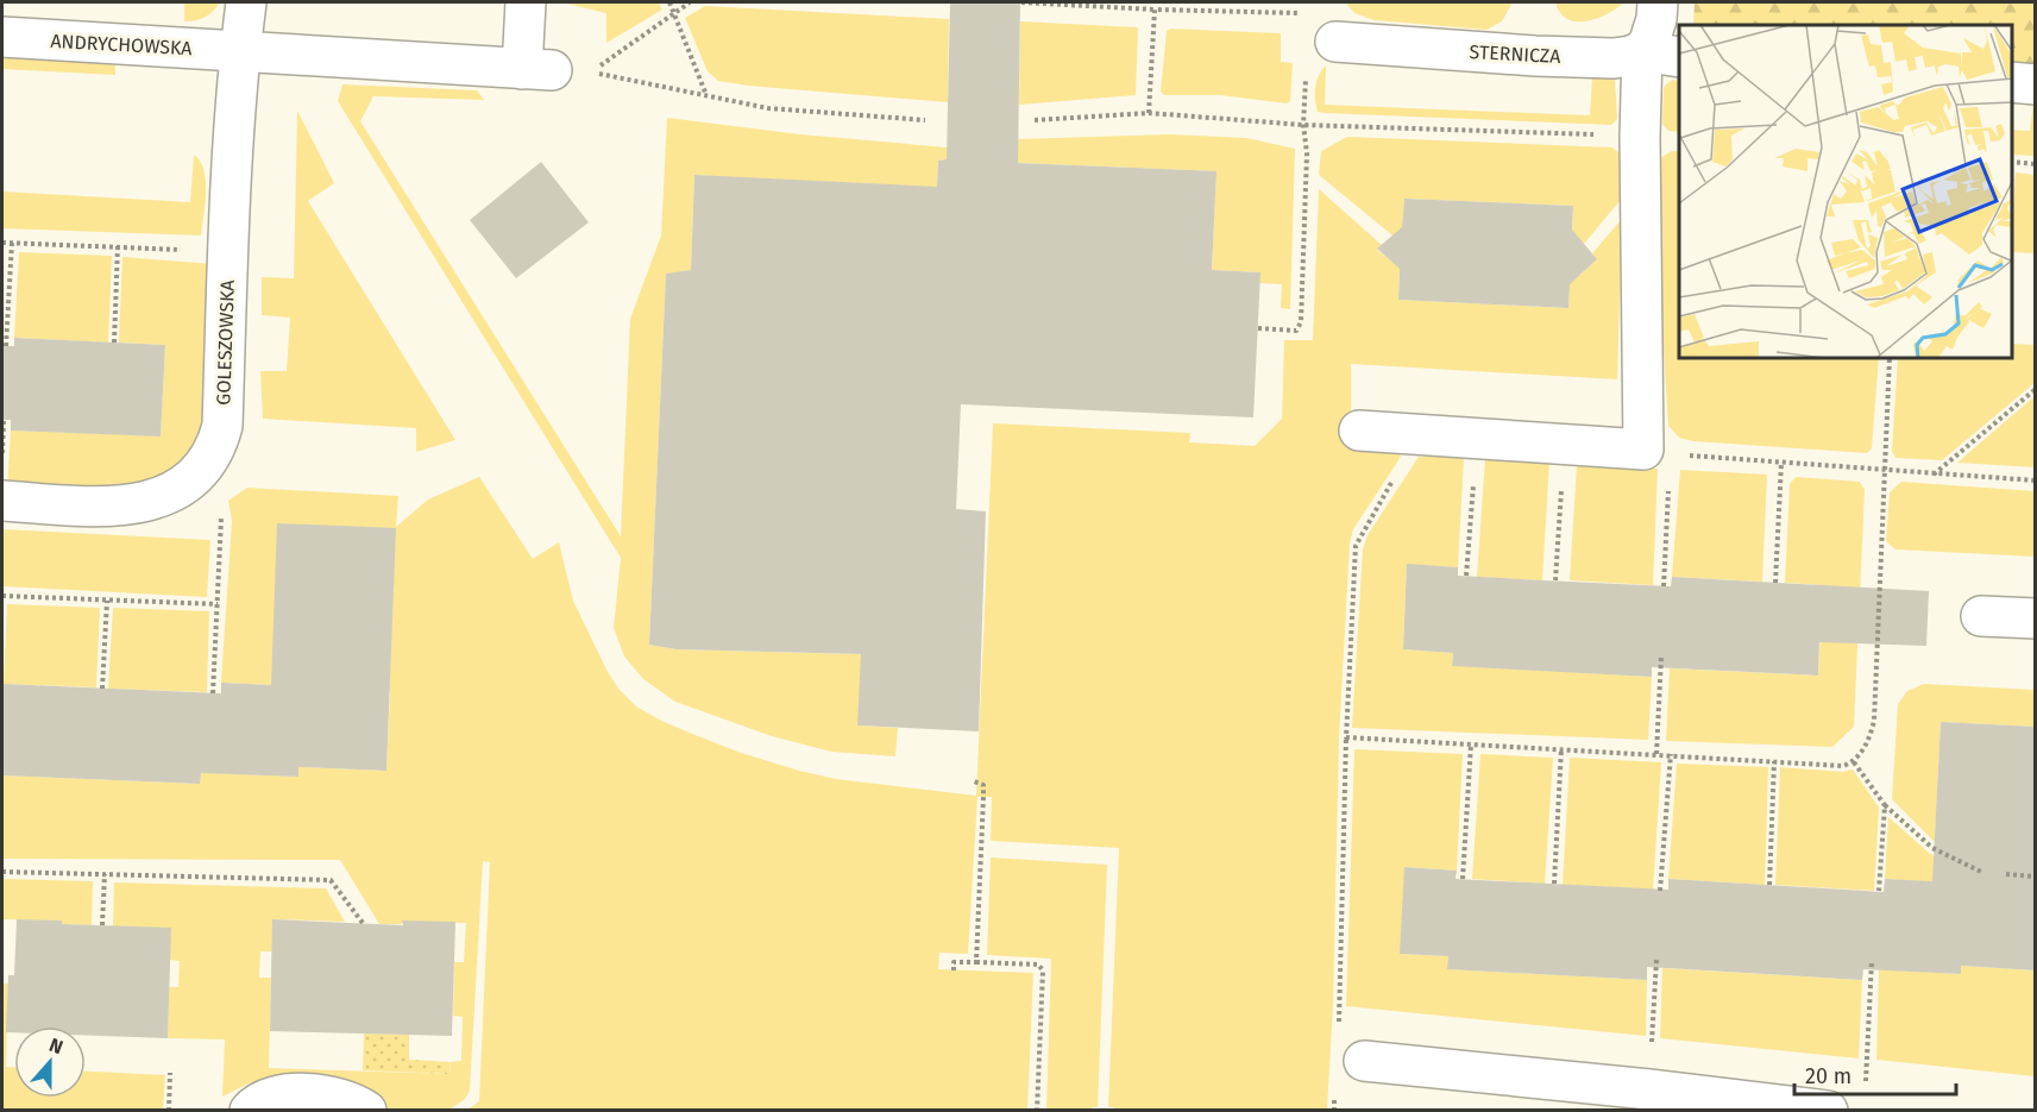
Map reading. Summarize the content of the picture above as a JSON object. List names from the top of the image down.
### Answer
{
  "streets": {
    "street": ["ANDRYCHOWSKA", "STERNICZA", "GOLESZOWSKA"]
  },
  "crossings": [
    ["ANDRYCHOWSKA", "GOLESZOWSKA"]
  ],
  "scale_bar": "20 m",
  "north": "top"
}
